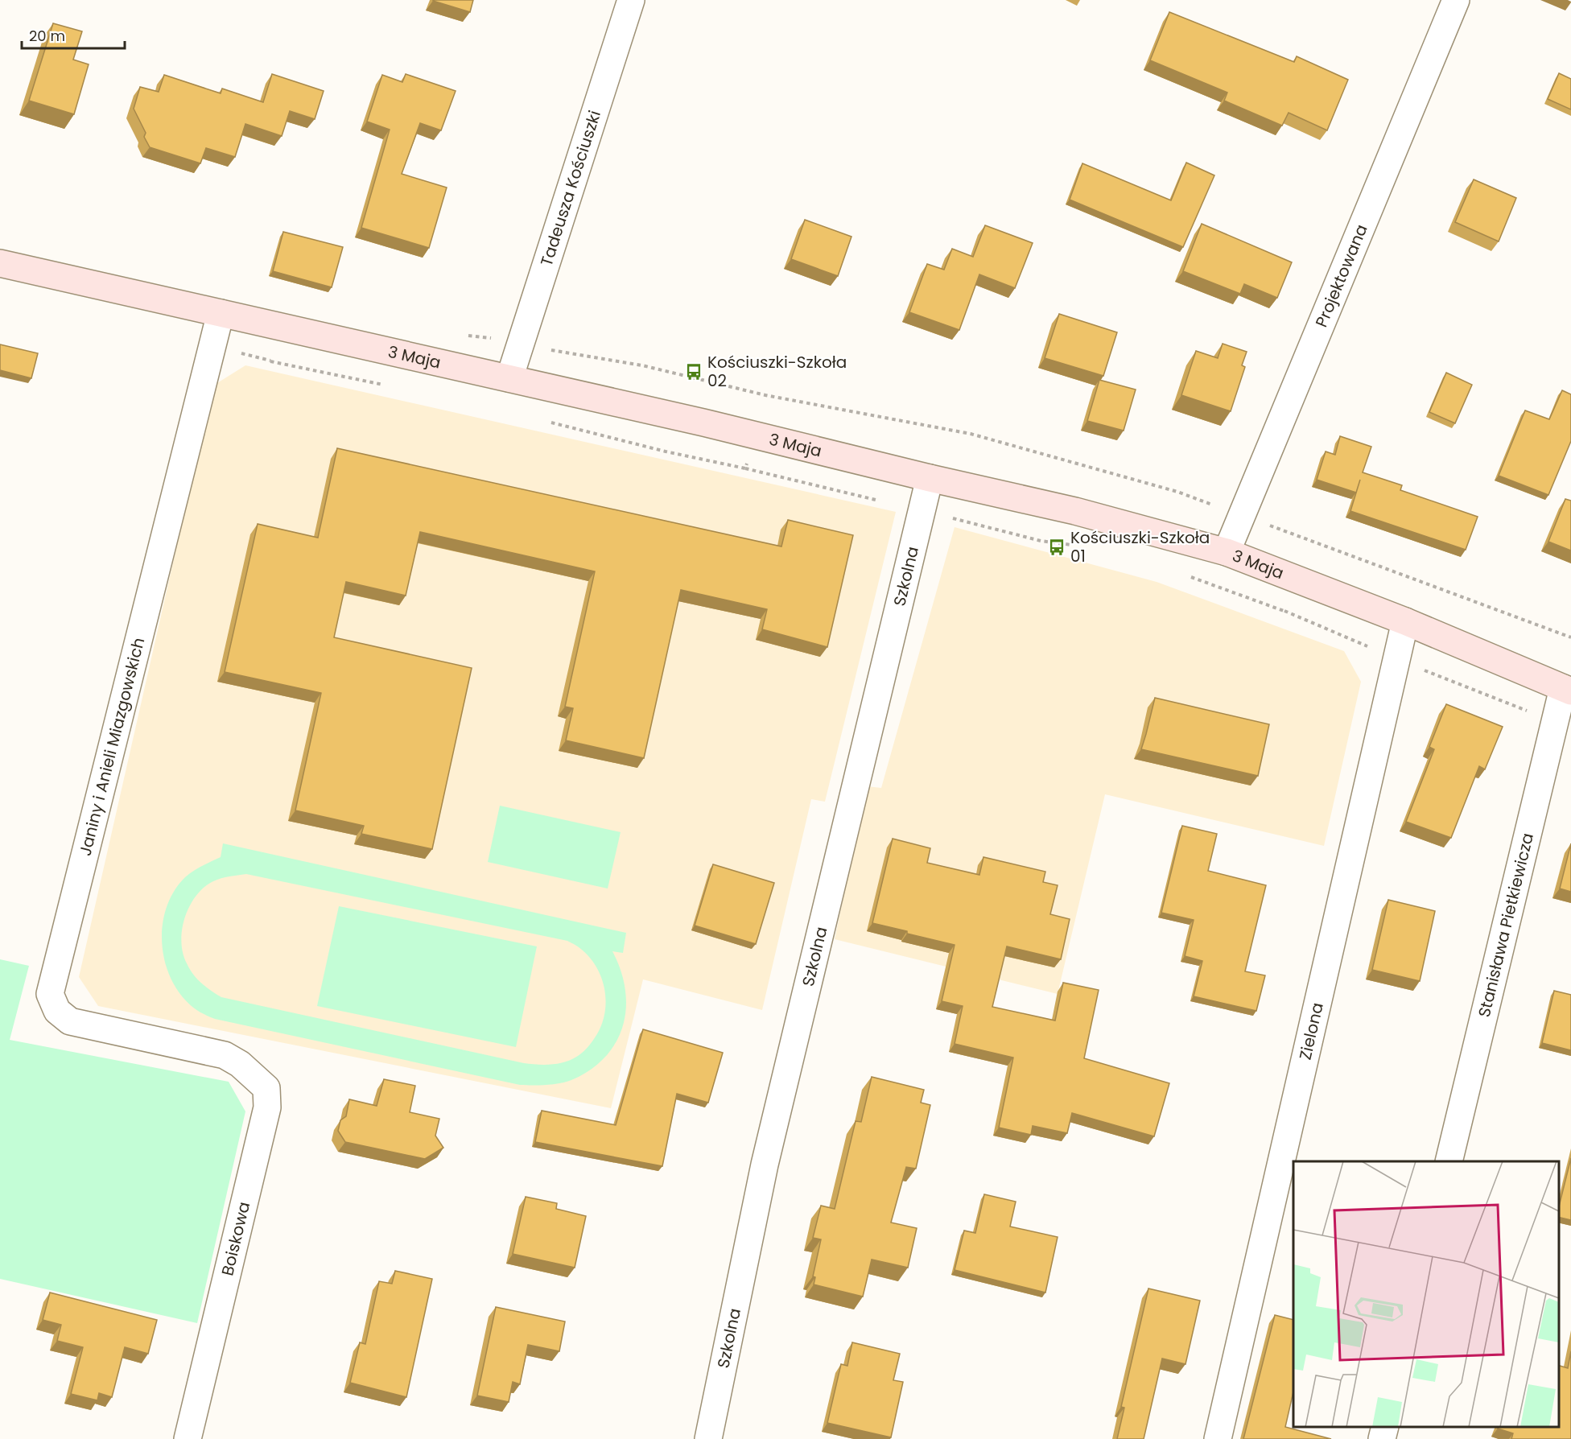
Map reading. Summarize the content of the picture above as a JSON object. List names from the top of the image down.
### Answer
{
  "streets": {
    "street": [
      "Tadeusza Kościuszki",
      "Projektowana",
      "3 Maja",
      "Szkolna",
      "Janiny i Anieli Miazgowskich",
      "Stanisława Pietkiewicza",
      "Zielona",
      "Boiskowa"
    ]
  },
  "crossings": [
    ["Tadeusza Kościuszki", "3 Maja"],
    ["Projektowana", "3 Maja"],
    ["3 Maja", "Szkolna"],
    ["3 Maja", "Janiny i Anieli Miazgowskich"],
    ["3 Maja", "Stanisława Pietkiewicza"],
    ["3 Maja", "Zielona"],
    ["Janiny i Anieli Miazgowskich", "Boiskowa"]
  ],
  "places": {
    "bus stop": ["Kościuszki-Szkoła 02", "Kościuszki-Szkoła 01"]
  },
  "scale_bar": "20 m"
}
